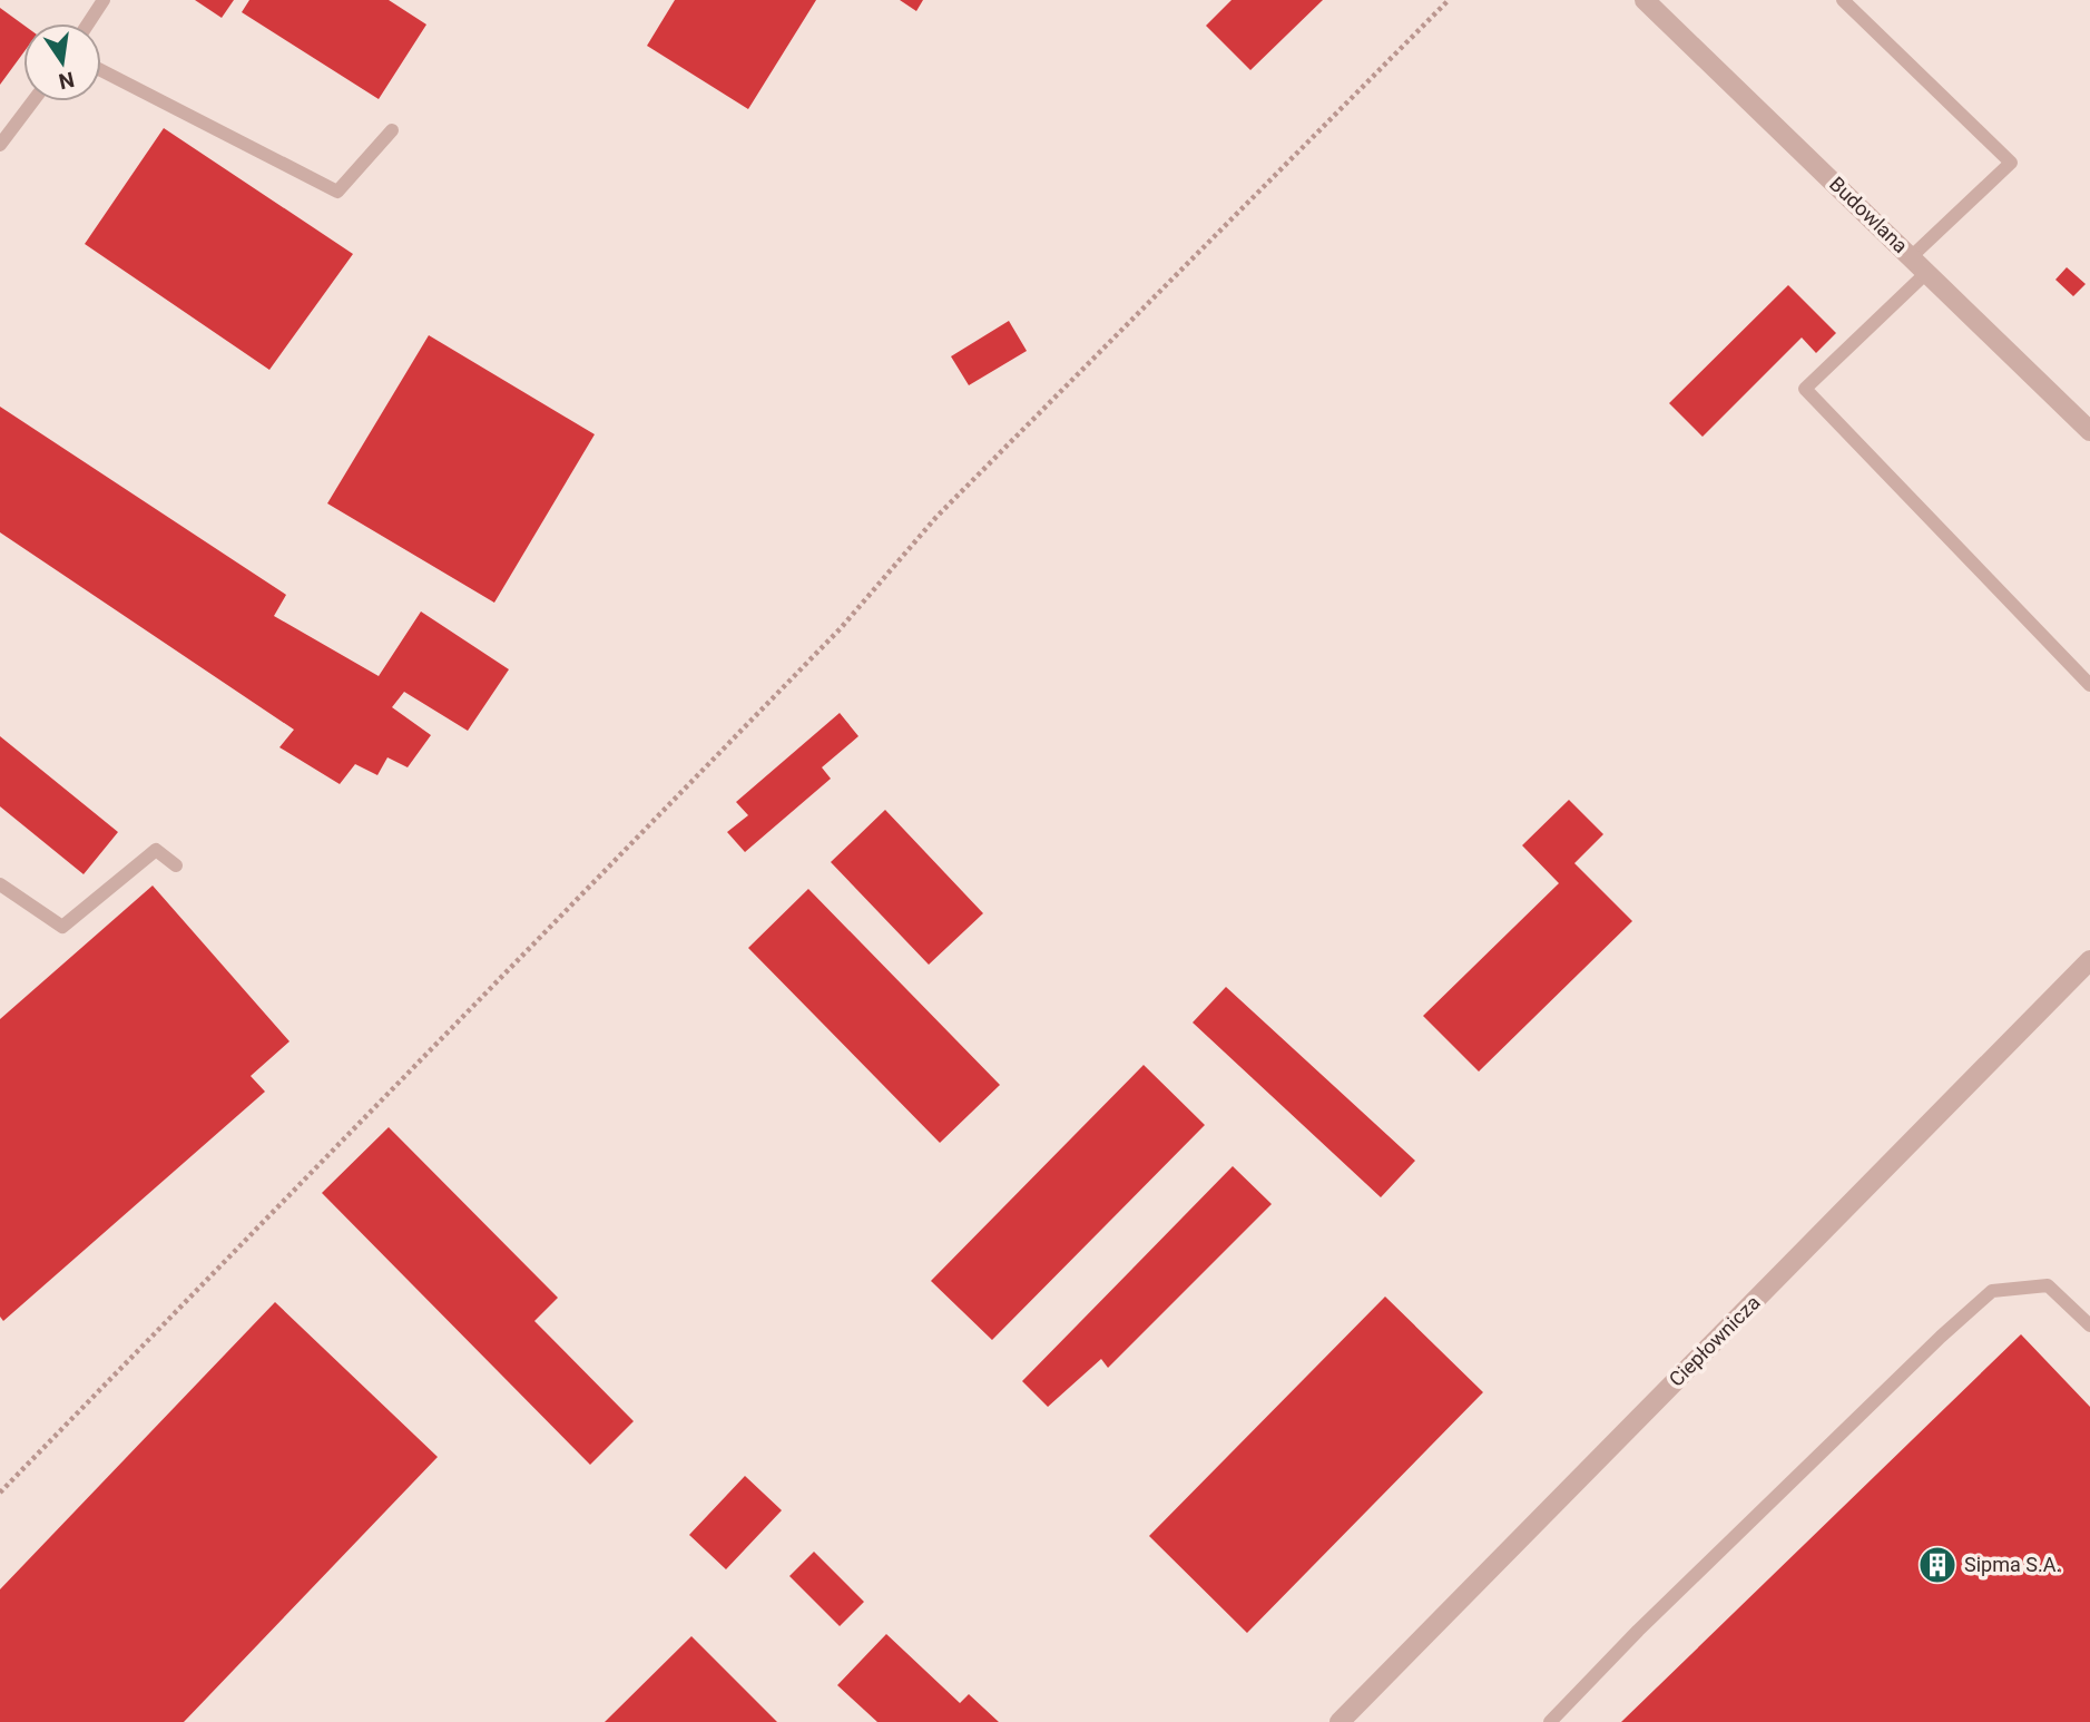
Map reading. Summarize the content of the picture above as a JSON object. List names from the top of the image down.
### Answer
{
  "streets": {
    "street": ["Budowlana", "Ciepłownicza"]
  },
  "places": {
    "building": ["Sipma S.A."]
  },
  "north": "bottom"
}
